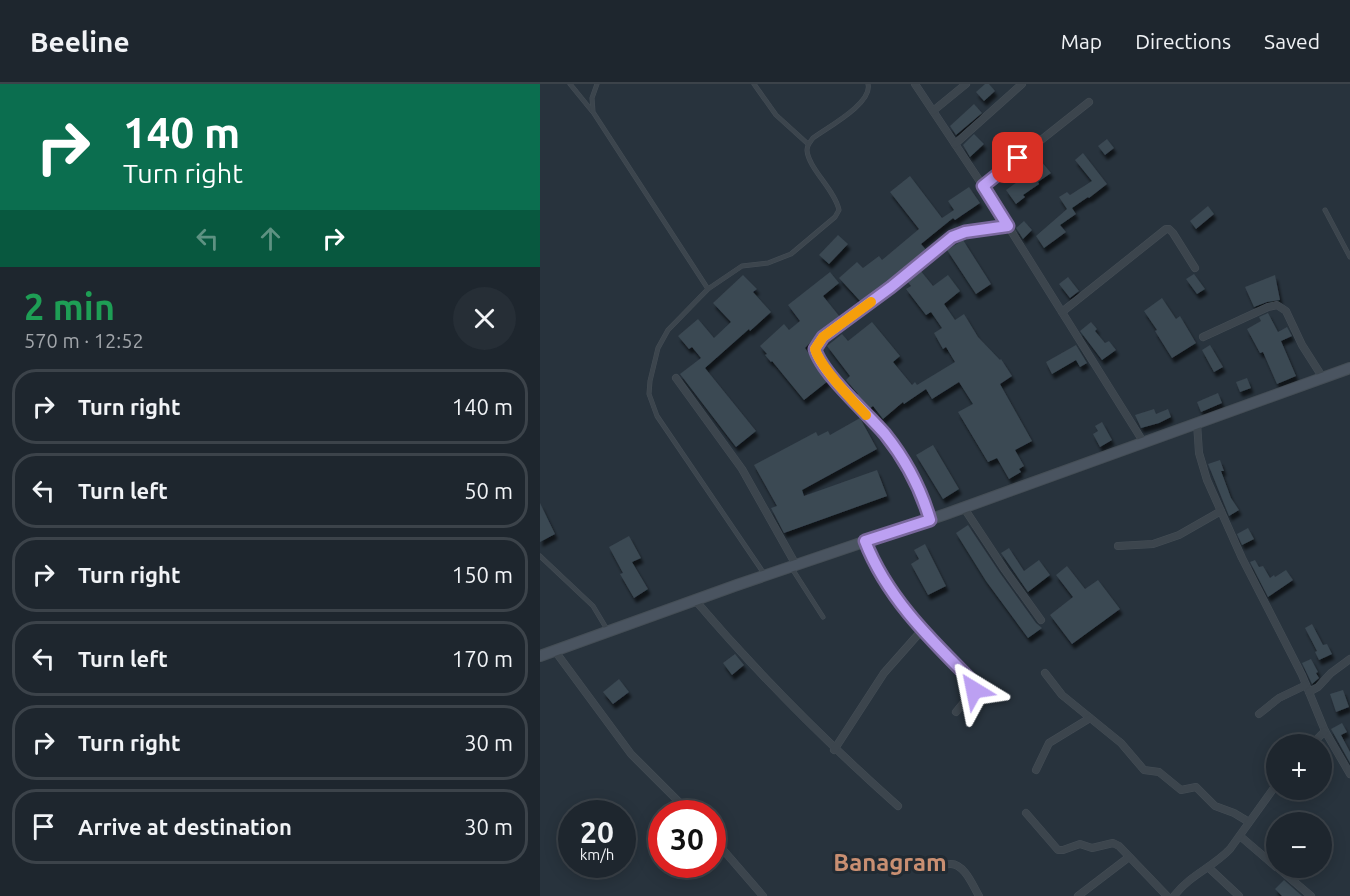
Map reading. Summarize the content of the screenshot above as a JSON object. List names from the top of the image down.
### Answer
{
  "districts": ["Banagram"],
  "page": {
    "header": "Beeline",
    "nav": ["Map", "Directions", "Saved"],
    "turn": ["140 m", "Turn right"],
    "heading": ["2 min", "570 m · 12:52"],
    "list": [
      {
        "name": "Turn right",
        "value": "140 m"
      },
      {
        "name": "Turn left",
        "value": "50 m"
      },
      {
        "name": "Turn right",
        "value": "150 m"
      },
      {
        "name": "Turn left",
        "value": "170 m"
      },
      {
        "name": "Turn right",
        "value": "30 m"
      },
      {
        "name": "Arrive at destination",
        "value": "30 m"
      }
    ],
    "map_buttons": ["+", "−"],
    "speed": "20 km/h",
    "limit": "30"
  }
}
